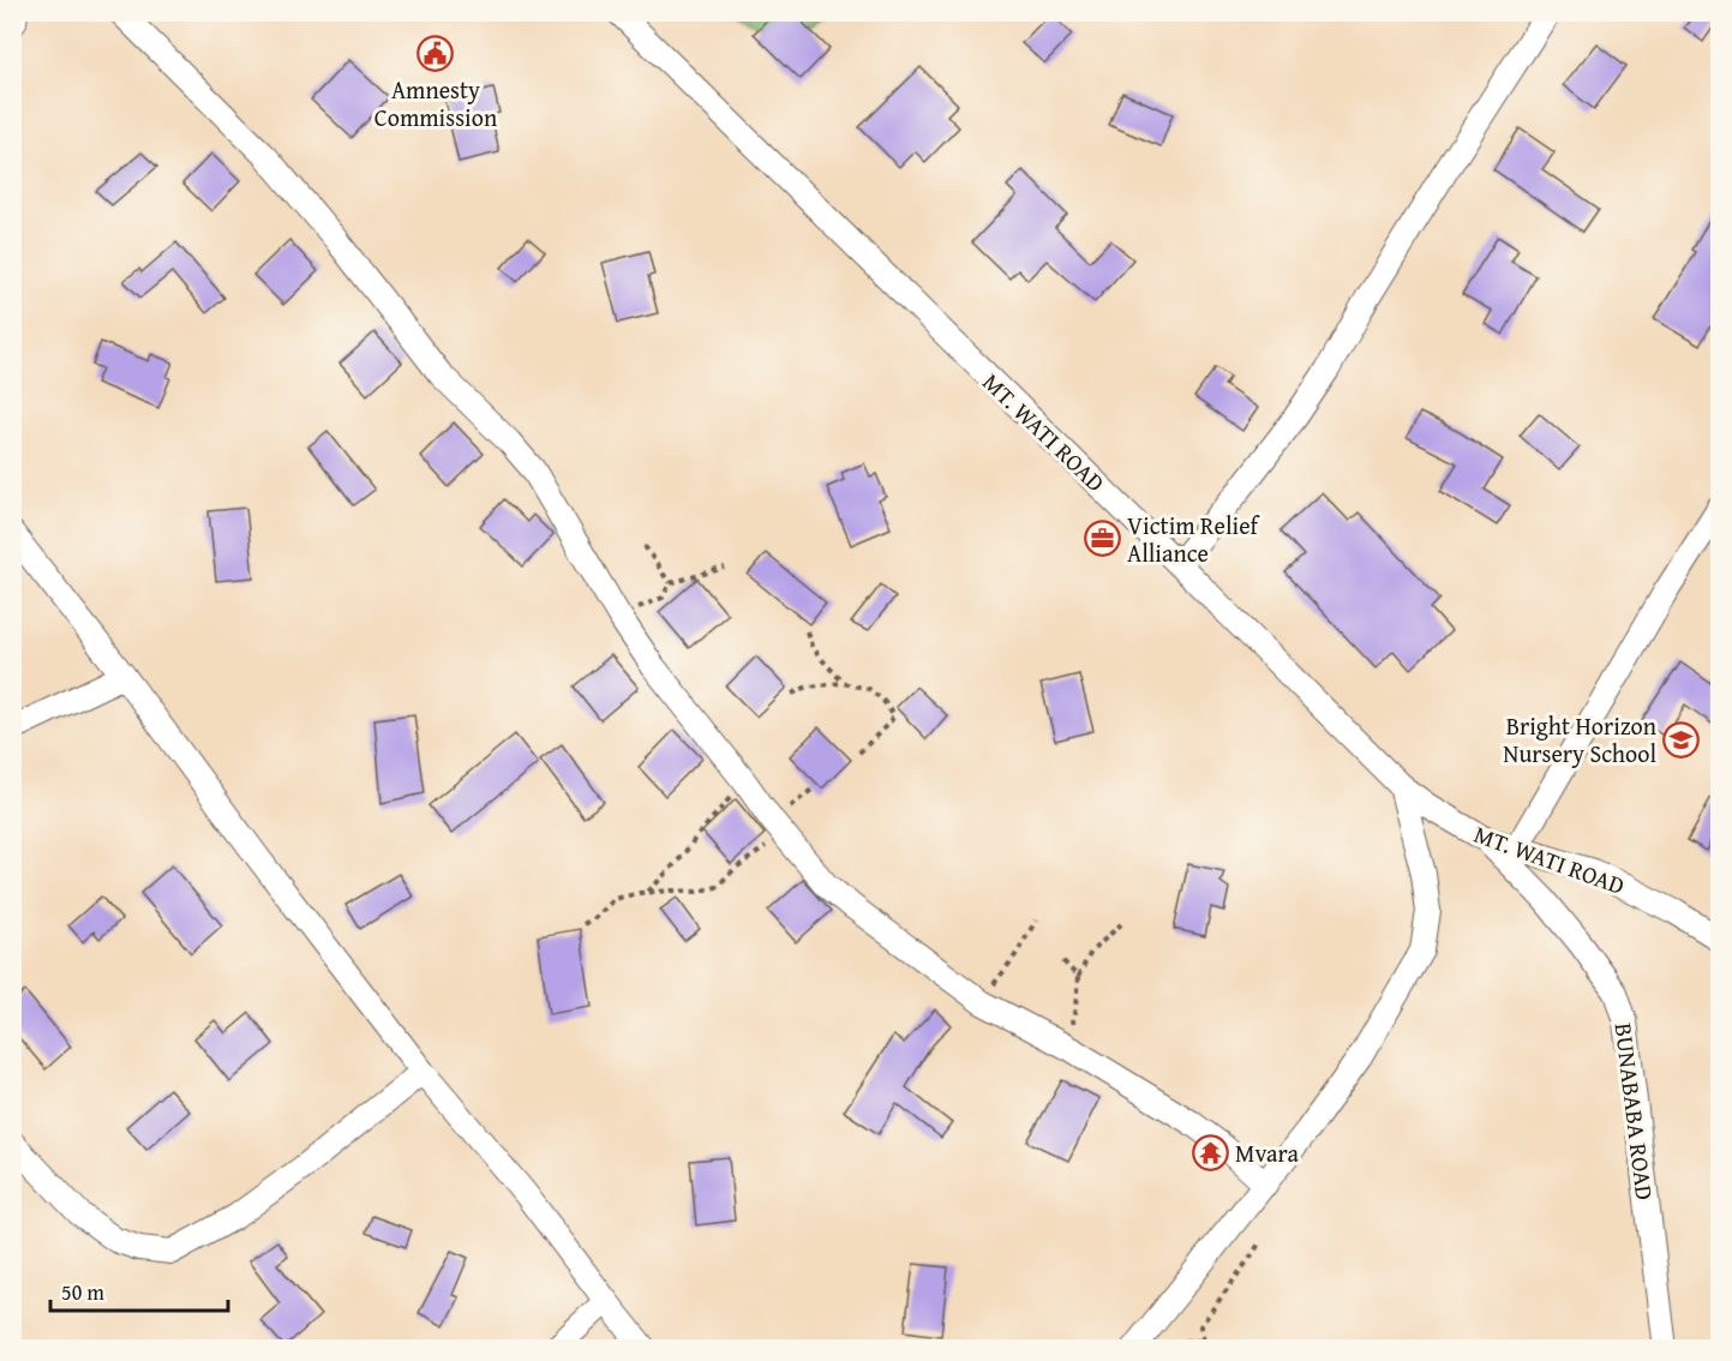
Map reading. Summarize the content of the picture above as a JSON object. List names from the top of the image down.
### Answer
{
  "streets": {
    "street": ["MT. WATI ROAD", "BUNABABA ROAD"]
  },
  "crossings": [
    ["MT. WATI ROAD", "BUNABABA ROAD"]
  ],
  "places": {
    "public building": ["Amnesty Commission"],
    "office": ["Victim Relief Alliance"],
    "school or university": ["Bright Horizon Nursery School"],
    "temple": ["Mvara"]
  },
  "scale_bar": "50 m"
}
